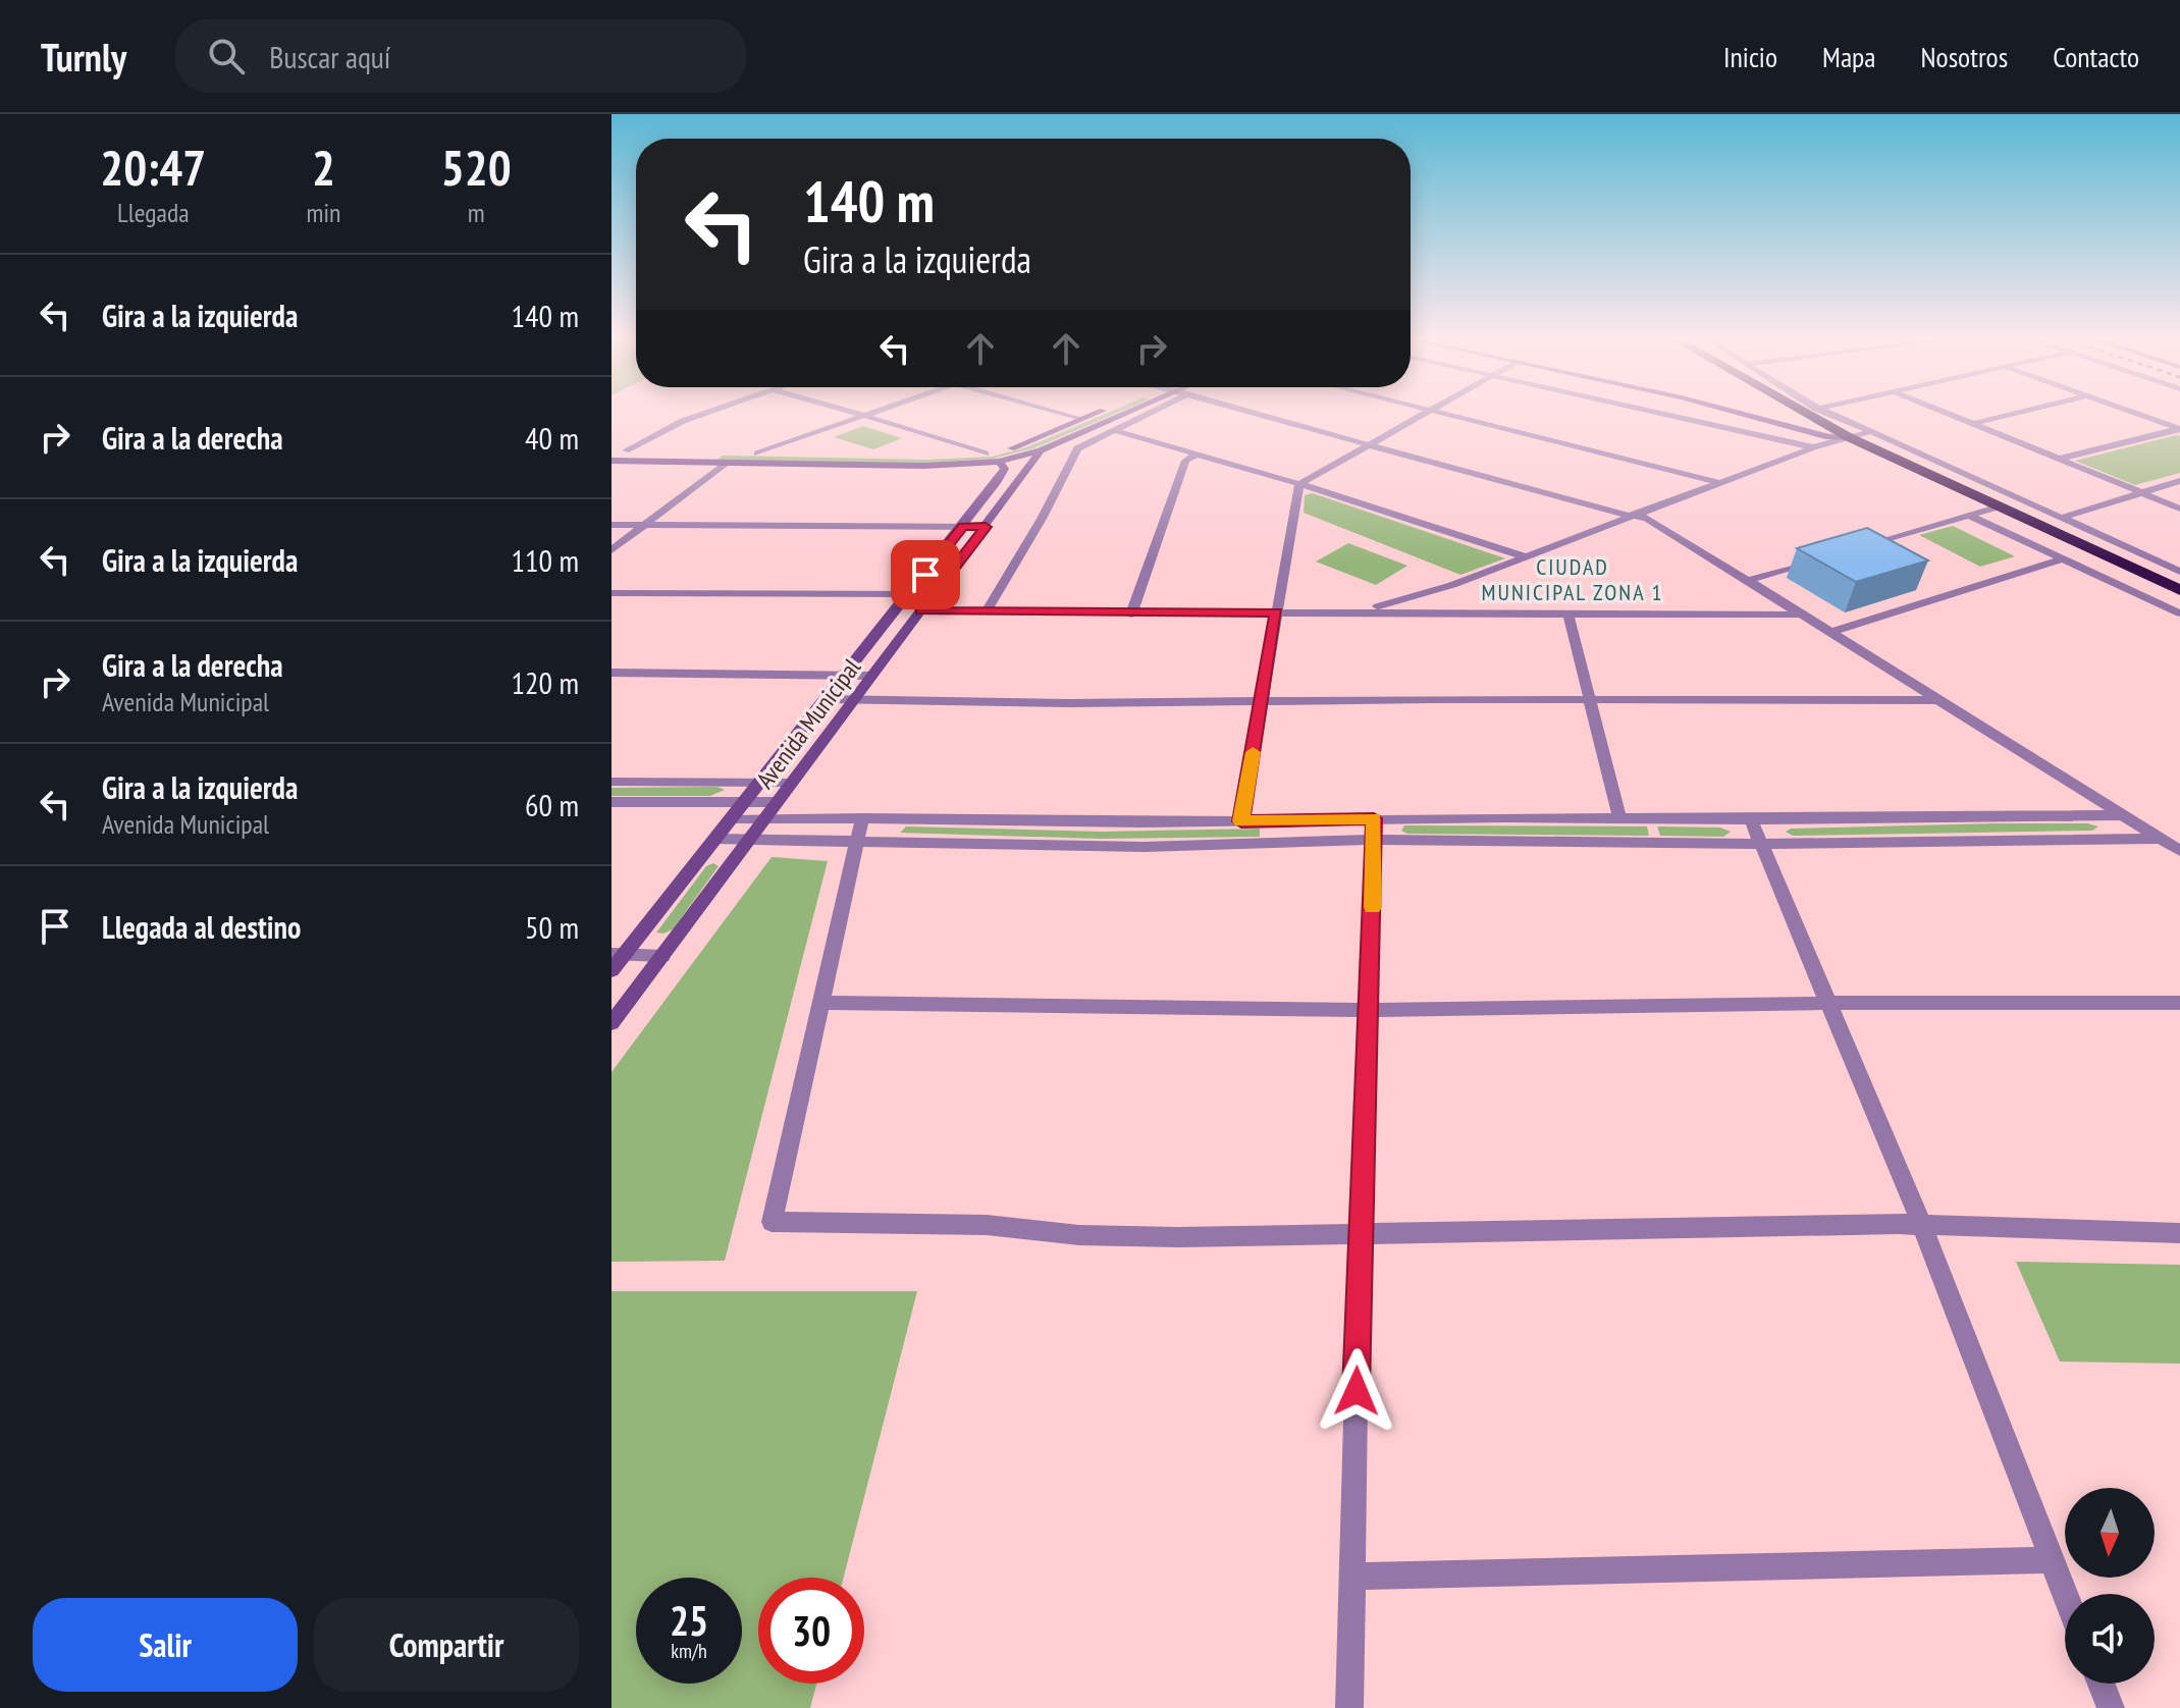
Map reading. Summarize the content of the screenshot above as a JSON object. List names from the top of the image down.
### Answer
{
  "streets": {
    "main road": ["Avenida Municipal"]
  },
  "districts": ["CIUDAD MUNICIPAL ZONA 1"],
  "north": "bottom",
  "page": {
    "header": "Turnly",
    "search": "Buscar aquí",
    "nav": [
      "Inicio",
      "Mapa",
      "Nosotros",
      "Contacto"
    ],
    "eta": [
      "20:47",
      "Llegada",
      "2",
      "min",
      "520",
      "m"
    ],
    "turn": ["140 m", "Gira a la izquierda"],
    "list": [
      {
        "name": "Gira a la izquierda",
        "value": "140 m"
      },
      {
        "name": "Gira a la derecha",
        "value": "40 m"
      },
      {
        "name": "Gira a la izquierda",
        "value": "110 m"
      },
      {
        "name": "Gira a la derecha",
        "note": "Avenida Municipal",
        "value": "120 m"
      },
      {
        "name": "Gira a la izquierda",
        "note": "Avenida Municipal",
        "value": "60 m"
      },
      {
        "name": "Llegada al destino",
        "value": "50 m"
      }
    ],
    "speed": "25 km/h",
    "limit": "30",
    "buttons": ["Salir", "Compartir"]
  }
}
